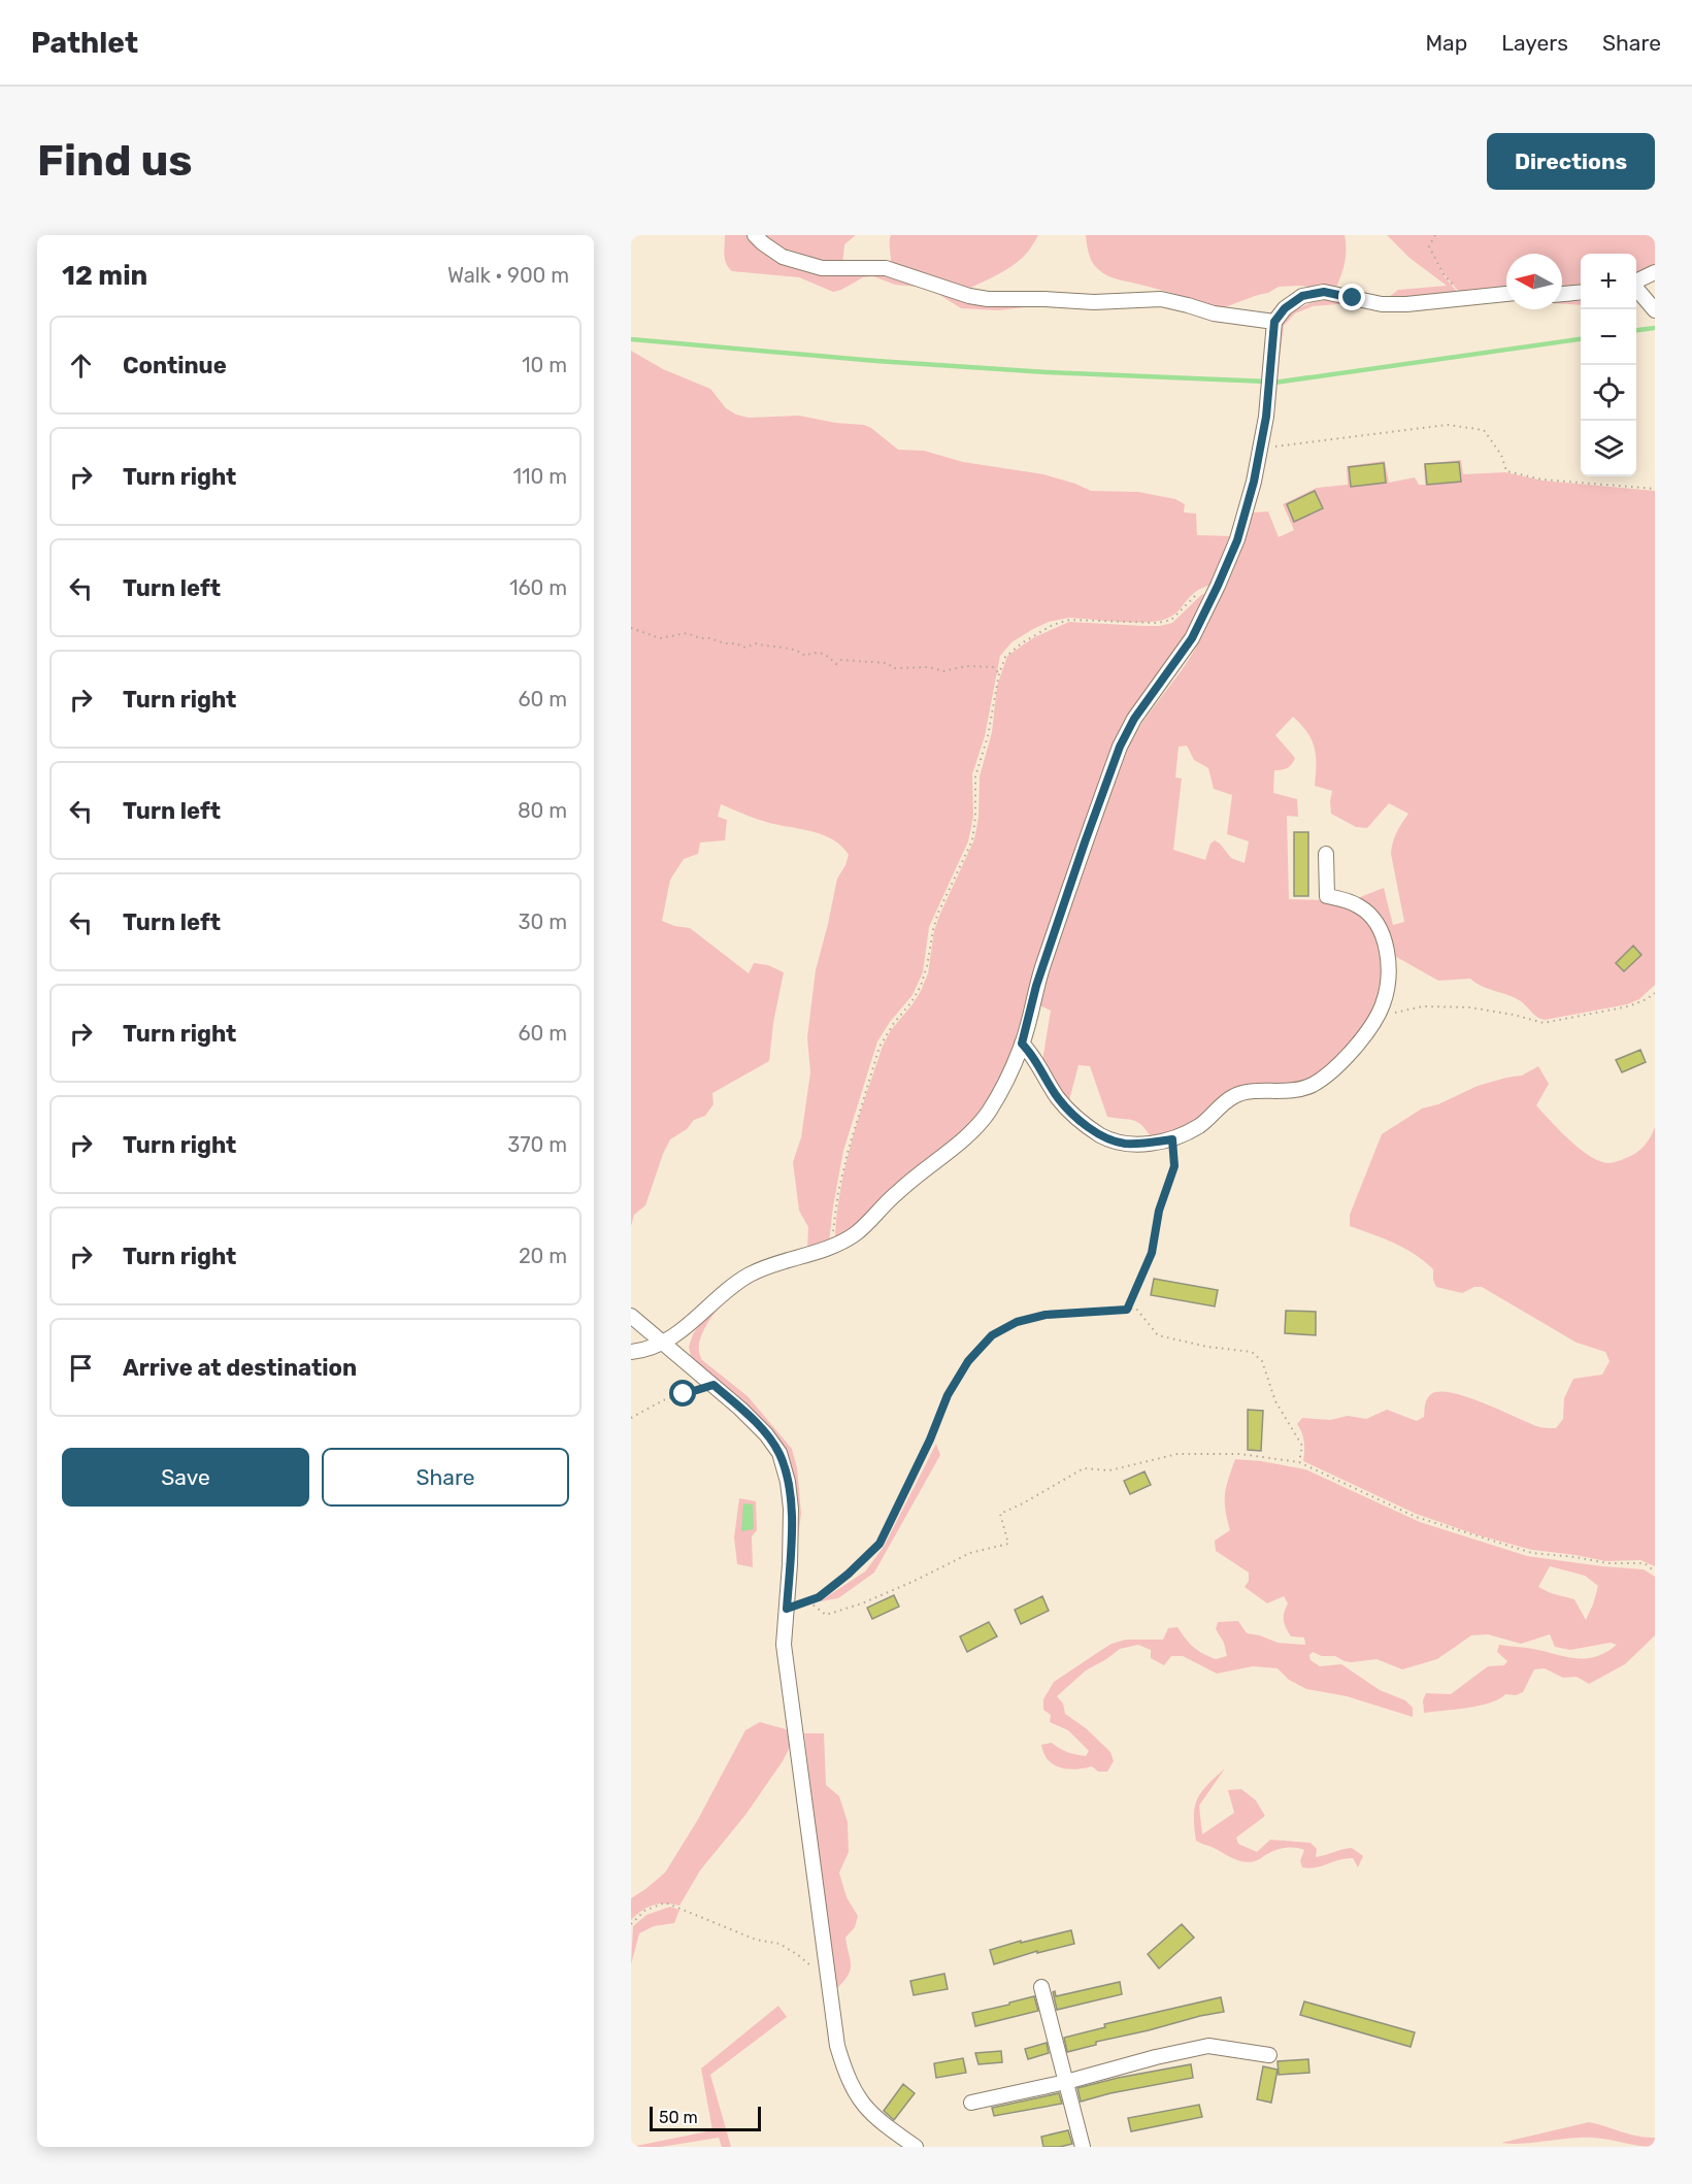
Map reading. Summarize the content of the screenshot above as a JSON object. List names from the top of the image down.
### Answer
{
  "scale_bar": "50 m",
  "north": "left",
  "page": {
    "header": "Pathlet",
    "nav": ["Map", "Layers", "Share"],
    "buttons": [
      "Directions",
      ["Save", "Share"]
    ],
    "title": "Find us",
    "heading": ["12 min", "Walk · 900 m"],
    "map_buttons": ["+", "−"],
    "list": [
      ["Continue", "10 m"],
      ["Turn right", "110 m"],
      ["Turn left", "160 m"],
      ["Turn right", "60 m"],
      ["Turn left", "80 m"],
      ["Turn left", "30 m"],
      ["Turn right", "60 m"],
      ["Turn right", "370 m"],
      ["Turn right", "20 m"],
      "Arrive at destination"
    ],
    "scale": "50 m"
  }
}
